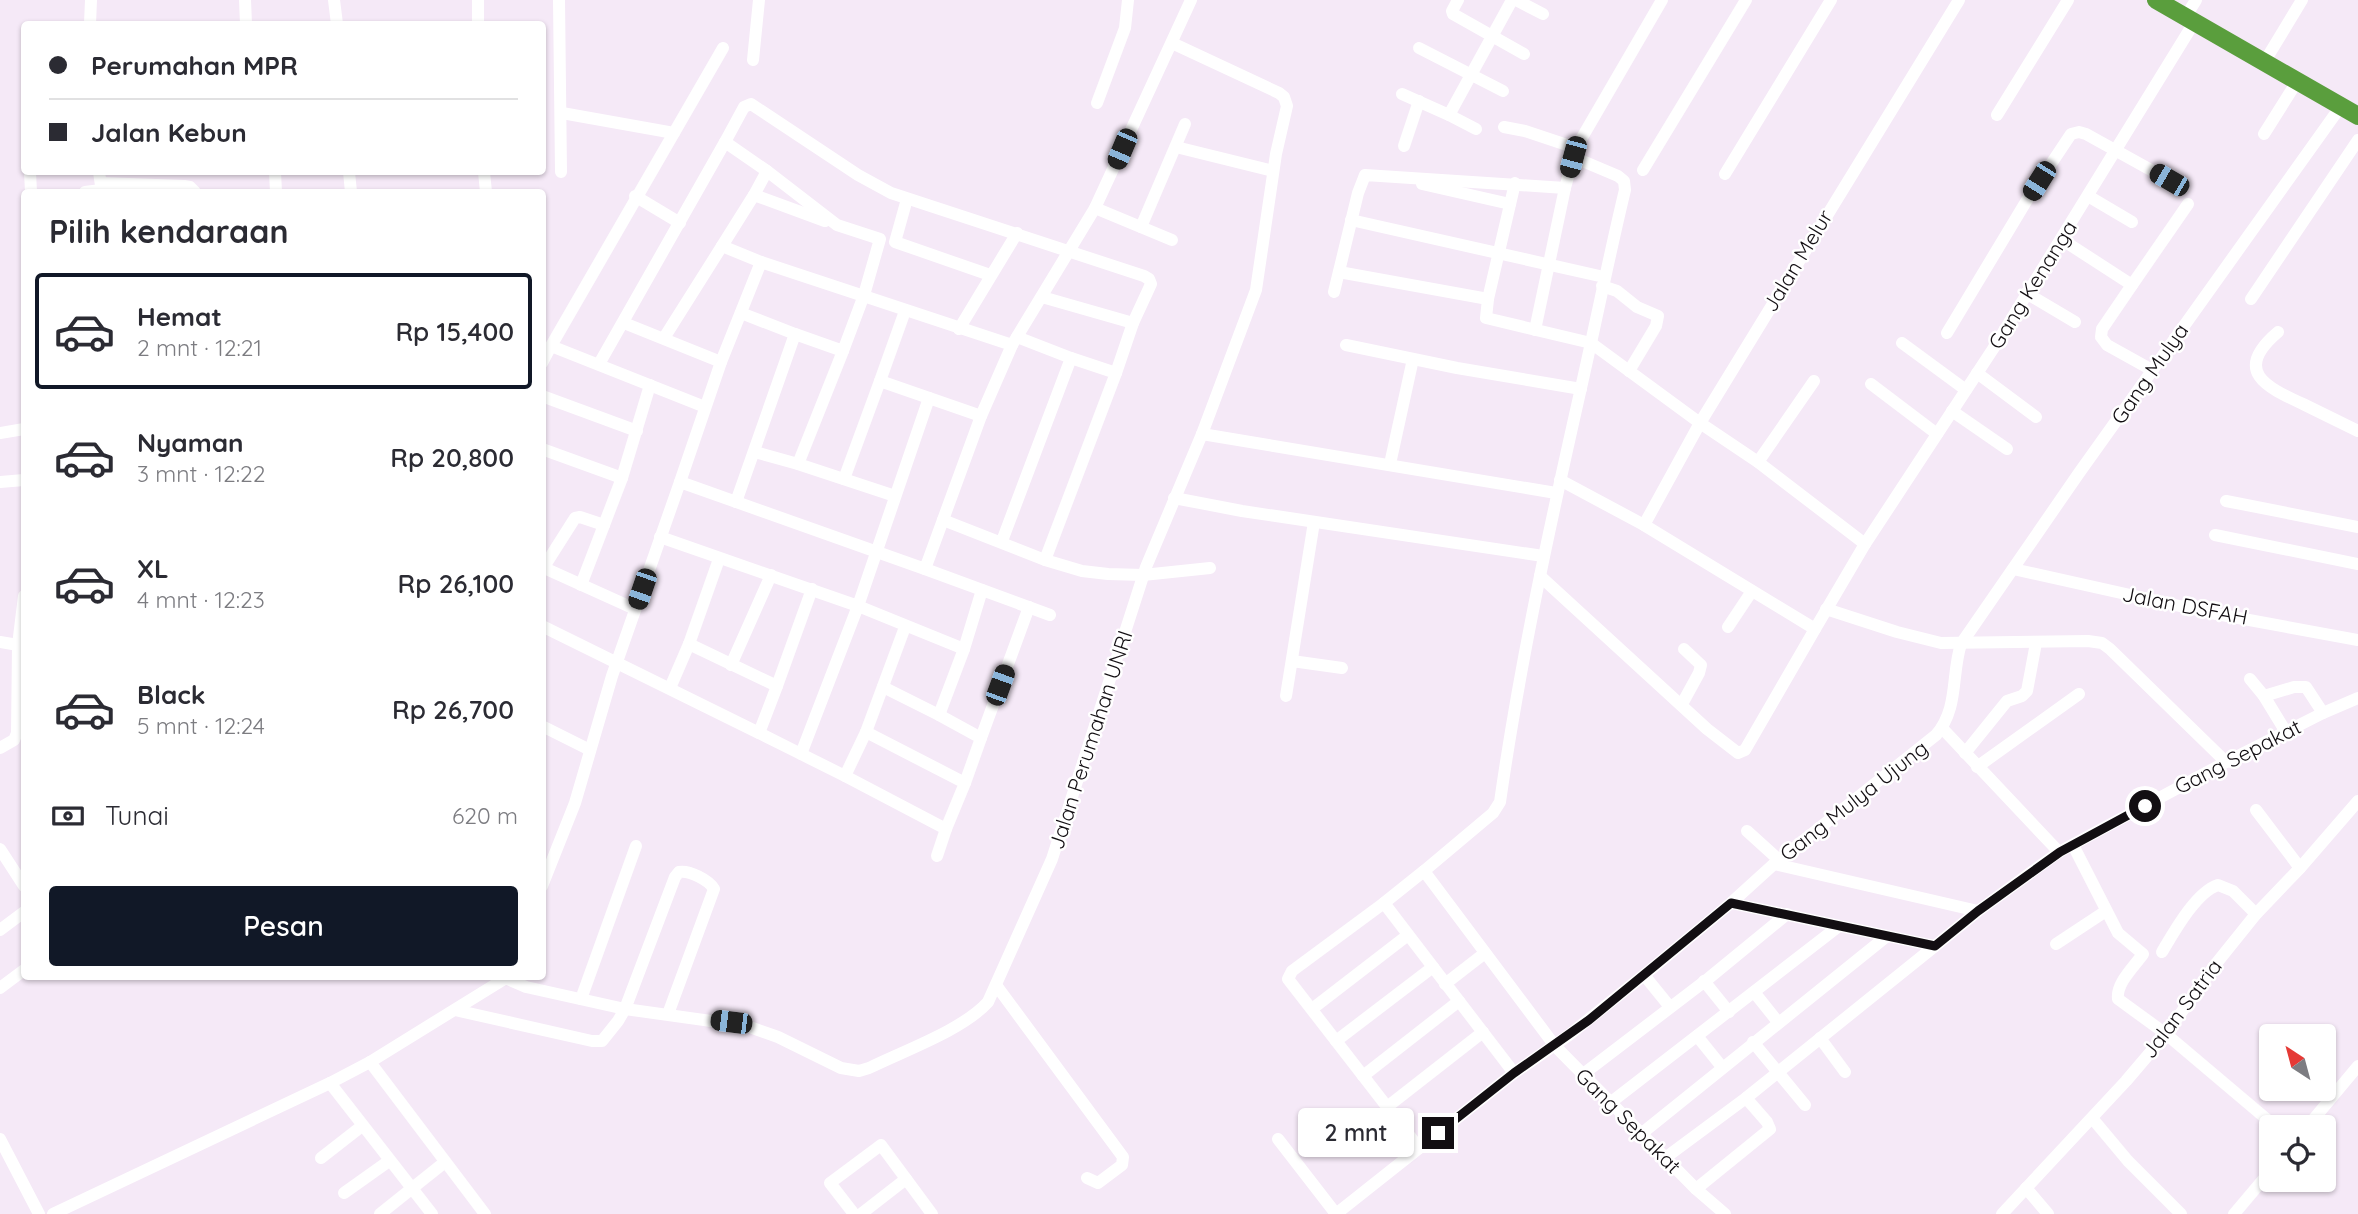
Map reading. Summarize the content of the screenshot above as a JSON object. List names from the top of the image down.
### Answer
{
  "streets": {
    "street": [
      "Jalan Melur",
      "Gang Kenanga",
      "Gang Mulya",
      "Jalan DSFAH",
      "Jalan Perumahan UNRI",
      "Gang Sepakat",
      "Gang Mulya Ujung",
      "Jalan Satria"
    ]
  },
  "crossings": [
    ["Gang Mulya", "Jalan DSFAH"],
    ["Gang Mulya", "Gang Mulya Ujung"]
  ],
  "north": "top left",
  "page": {
    "banner": ["Perumahan MPR", "Jalan Kebun"],
    "heading": "Pilih kendaraan",
    "list": [
      {
        "name": "Hemat",
        "note": "2 mnt · 12:21",
        "value": "Rp 15,400"
      },
      {
        "name": "Nyaman",
        "note": "3 mnt · 12:22",
        "value": "Rp 20,800"
      },
      {
        "name": "XL",
        "note": "4 mnt · 12:23",
        "value": "Rp 26,100"
      },
      {
        "name": "Black",
        "note": "5 mnt · 12:24",
        "value": "Rp 26,700"
      }
    ],
    "pay": ["Tunai", "620 m"],
    "buttons": "Pesan",
    "bubble": "2 mnt"
  }
}
